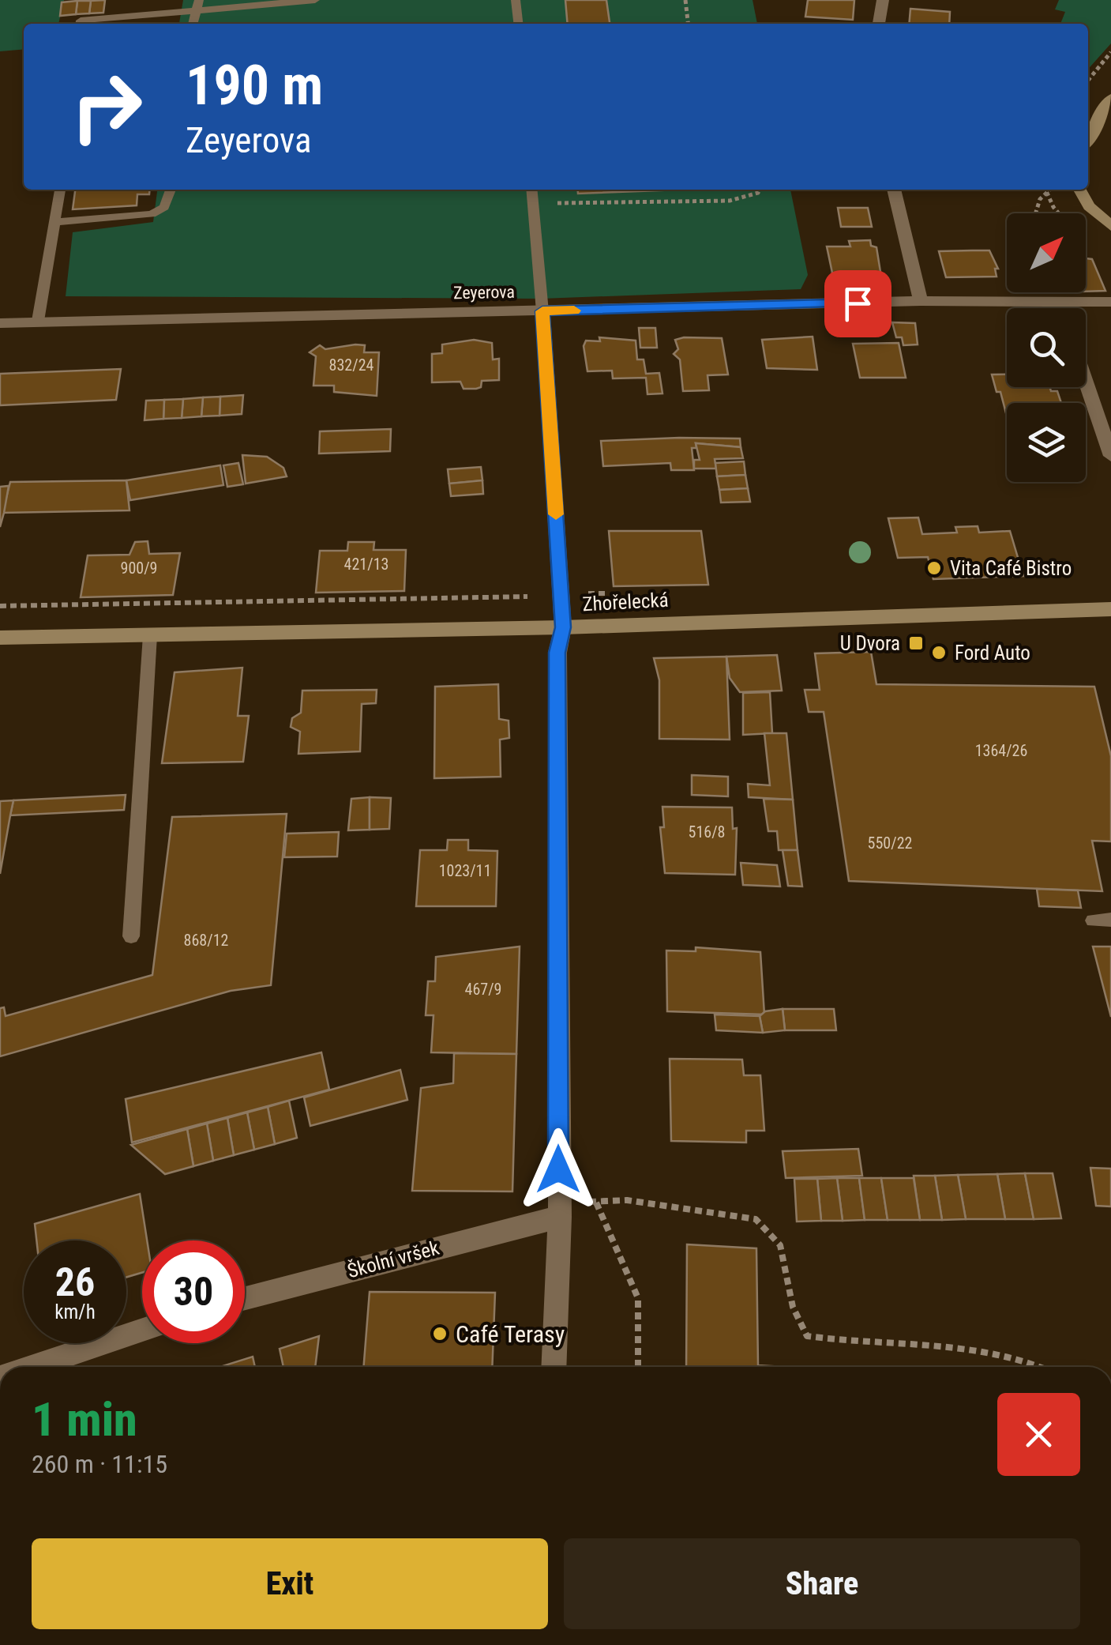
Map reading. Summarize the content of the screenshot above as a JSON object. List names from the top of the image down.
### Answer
{
  "streets": {
    "main road": ["Zhořelecká"],
    "street": ["Zeyerova", "Školní vršek"]
  },
  "places": {
    "other": ["Vita Café Bistro", "Ford Auto", "Café Terasy"],
    "transit": ["U Dvora"]
  },
  "house_numbers": [
    "832/24",
    "421/13",
    "900/9",
    "1364/26",
    "516/8",
    "550/22",
    "1023/11",
    "868/12",
    "467/9"
  ],
  "north": "top right",
  "page": {
    "turn": ["190 m", "Zeyerova"],
    "speed": "26 km/h",
    "limit": "30",
    "heading": ["1 min", "260 m · 11:15"],
    "buttons": ["Exit", "Share"]
  }
}
